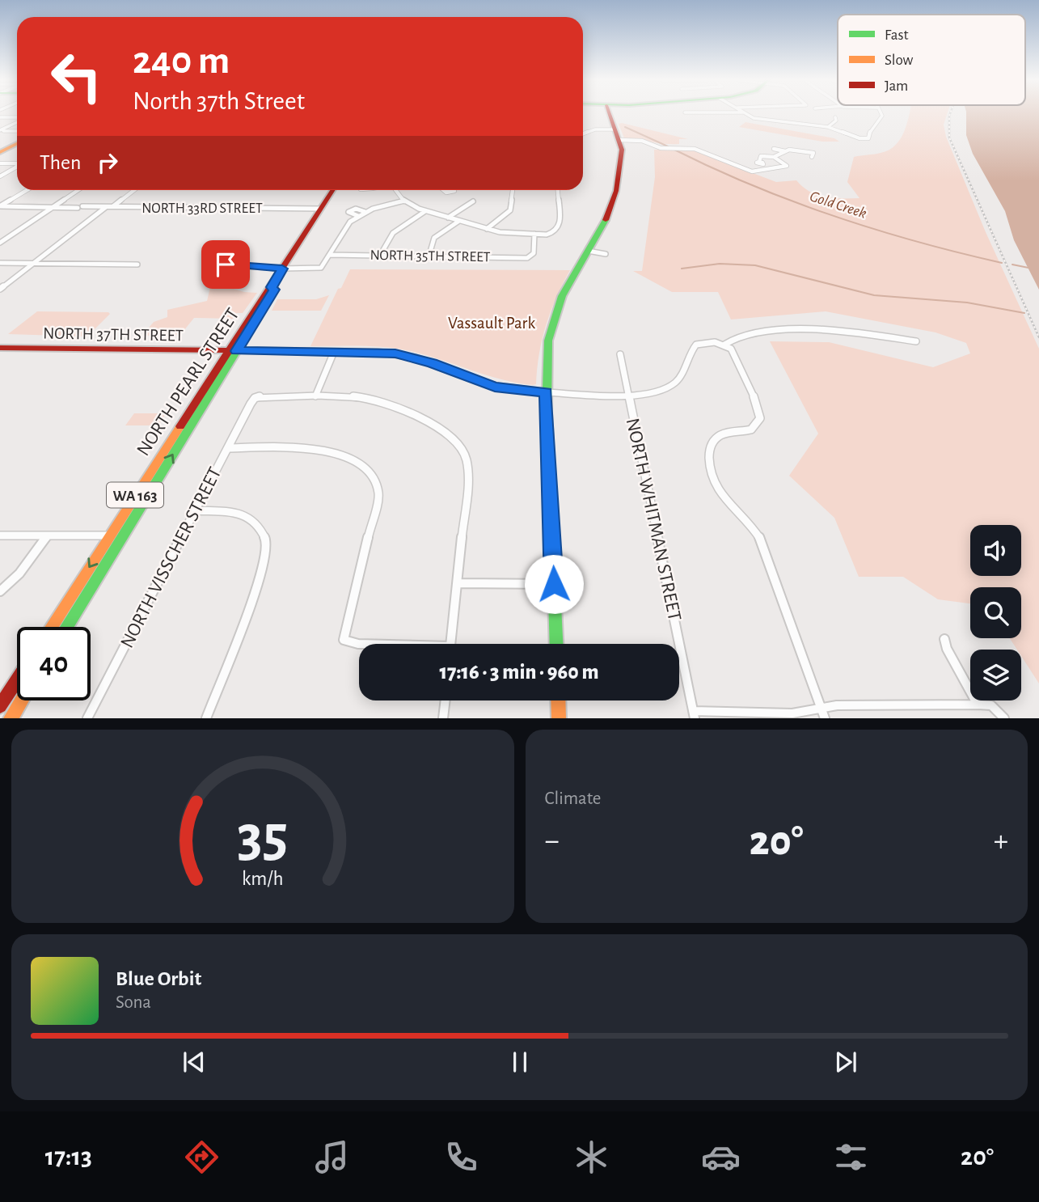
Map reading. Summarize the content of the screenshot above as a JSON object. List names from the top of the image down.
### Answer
{
  "streets": {
    "street": [
      "NORTH 33RD STREET",
      "NORTH 35TH STREET",
      "NORTH 37TH STREET",
      "NORTH PEARL STREET",
      "WA 163",
      "NORTH WHITMAN STREET",
      "NORTH VISSCHER STREET"
    ]
  },
  "crossings": [
    ["NORTH 33RD STREET", "NORTH PEARL STREET"],
    ["NORTH 37TH STREET", "NORTH PEARL STREET"],
    ["NORTH 37TH STREET", "NORTH WHITMAN STREET"]
  ],
  "water": ["Gold Creek"],
  "parks": ["Vassault Park"],
  "legend": ["Fast", "Slow", "Jam"],
  "page": {
    "turn": ["240 m", "North 37th Street"],
    "then": "Then",
    "limit": "40",
    "trip": "17:16 · 3 min · 960 m",
    "tile": "Climate",
    "heat": ["−", "20°", "+"],
    "song": ["Blue Orbit", "Sona"],
    "tabs": ["17:13", "20°"],
    "gauge": ["35", "km/h"]
  }
}
